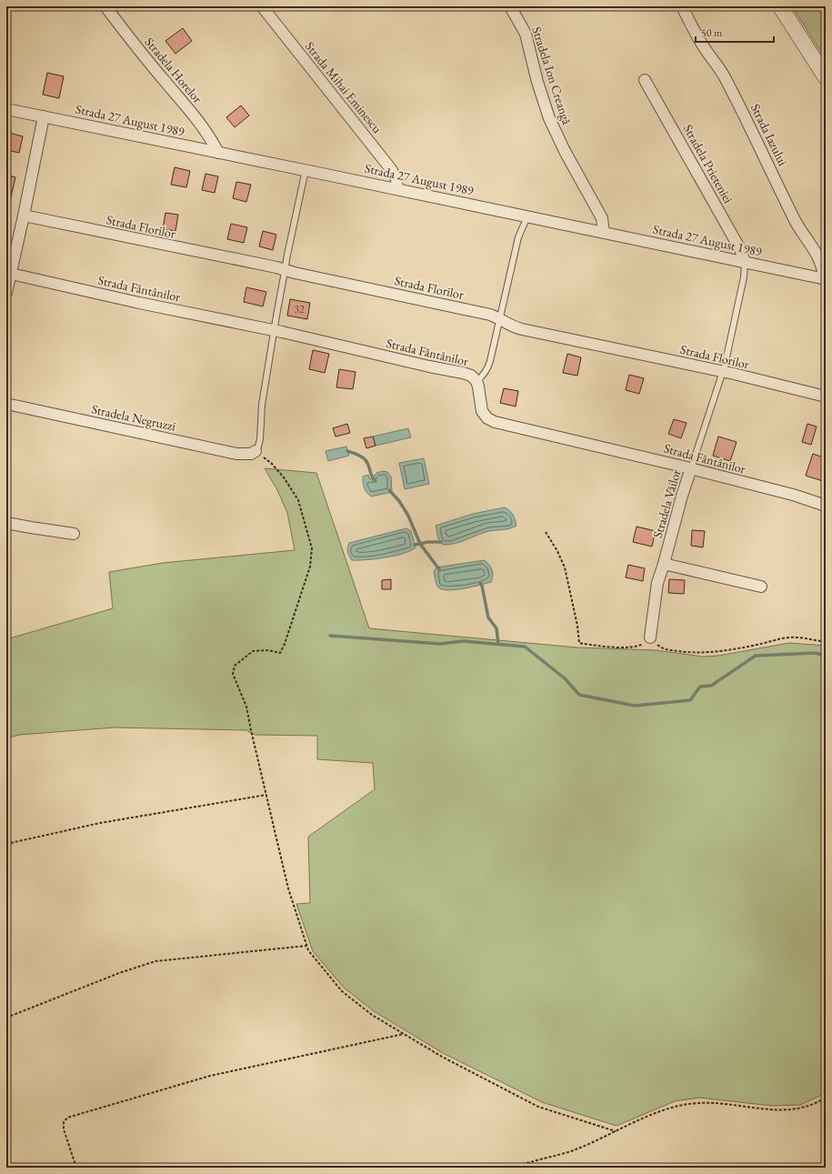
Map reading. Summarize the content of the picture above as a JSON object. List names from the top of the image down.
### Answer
{
  "streets": {
    "street": [
      "Stradela Horelor",
      "Stradela Ion Creangă",
      "Strada Mihai Eminescu",
      "Strada 27 August 1989",
      "Strada Iazului",
      "Stradela Prieteniei",
      "Strada Florilor",
      "Strada Fântânilor",
      "Stradela Negruzzi",
      "Stradela Văilor"
    ]
  },
  "crossings": [
    ["Stradela Horelor", "Strada 27 August 1989"],
    ["Stradela Ion Creangă", "Strada 27 August 1989"],
    ["Strada Mihai Eminescu", "Strada 27 August 1989"],
    ["Strada 27 August 1989", "Strada Iazului"],
    ["Strada 27 August 1989", "Stradela Prieteniei"],
    ["Strada 27 August 1989", "Stradela Văilor"],
    ["Stradela Prieteniei", "Stradela Văilor"],
    ["Strada Florilor", "Stradela Văilor"],
    ["Strada Fântânilor", "Stradela Văilor"]
  ],
  "house_numbers": ["32"],
  "scale_bar": "50 m"
}
